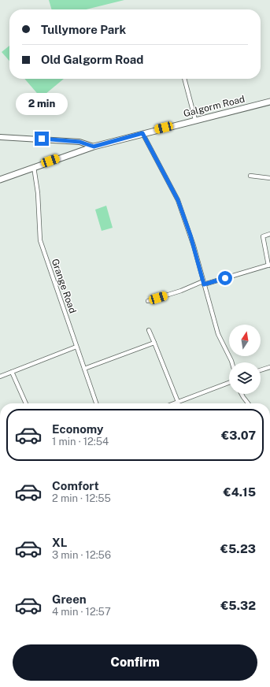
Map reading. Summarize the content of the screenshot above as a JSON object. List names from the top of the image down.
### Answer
{
  "streets": {
    "main road": ["Galgorm Road"],
    "street": ["Grange Road"]
  },
  "crossings": [
    ["Galgorm Road", "Grange Road"]
  ],
  "north": "top",
  "page": {
    "banner": ["Tullymore Park", "Old Galgorm Road"],
    "bubble": "2 min",
    "list": [
      {
        "name": "Economy",
        "note": "1 min · 12:54",
        "value": "€3.07"
      },
      {
        "name": "Comfort",
        "note": "2 min · 12:55",
        "value": "€4.15"
      },
      {
        "name": "XL",
        "note": "3 min · 12:56",
        "value": "€5.23"
      },
      {
        "name": "Green",
        "note": "4 min · 12:57",
        "value": "€5.32"
      }
    ],
    "buttons": "Confirm"
  }
}
